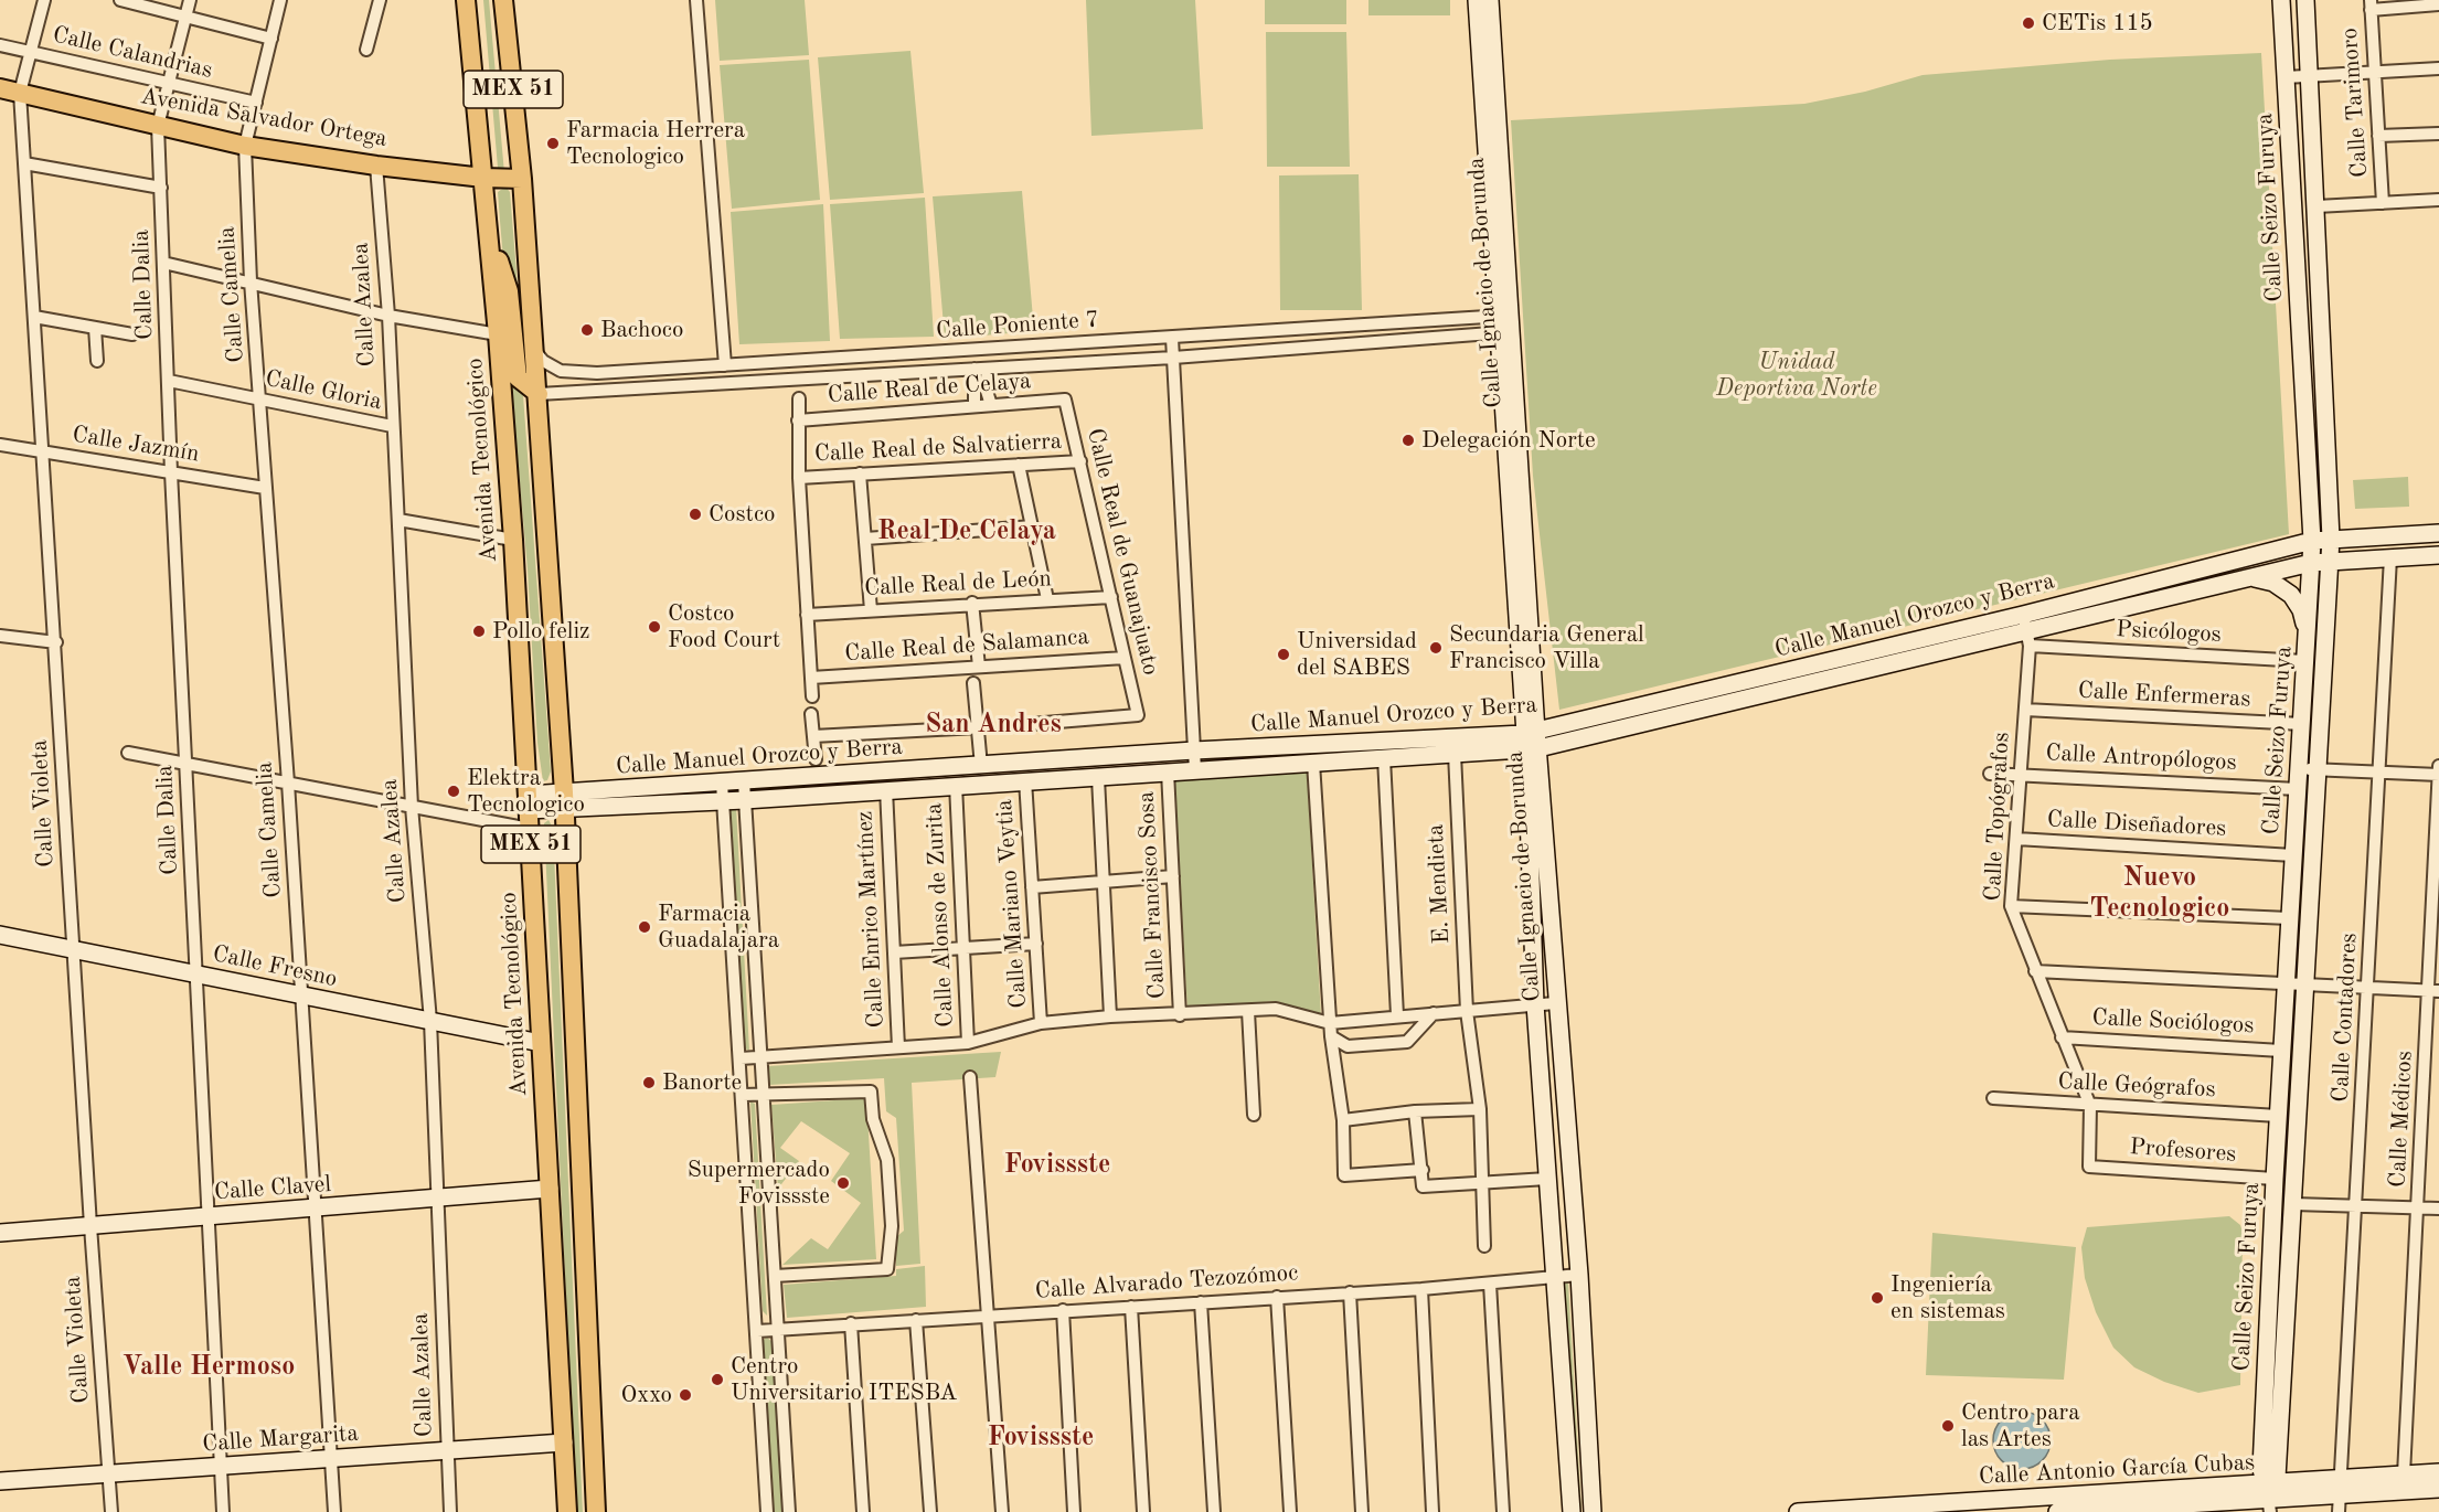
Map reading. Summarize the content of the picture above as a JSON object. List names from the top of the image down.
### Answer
{
  "streets": {
    "main road": ["MEX 51", "Avenida Salvador Ortega", "Avenida Tecnológico"],
    "street": [
      "Calle Calandrias",
      "Calle Tarimoro",
      "Calle Seizo Furuya",
      "Calle Ignacio de Borunda",
      "Calle Dalia",
      "Calle Camelia",
      "Calle Azalea",
      "Calle Poniente 7",
      "Calle Real de Celaya",
      "Calle Gloria",
      "Calle Jazmín",
      "Calle Real de Salvatierra",
      "Calle Real de Guanajuato",
      "Calle Real de León",
      "Calle Manuel Orozco y Berra",
      "Psicólogos",
      "Calle Real de Salamanca",
      "Calle Enfermeras",
      "Calle Antropólogos",
      "Calle Violeta",
      "Calle Topógrafos",
      "Calle Diseñadores",
      "E. Mendieta",
      "Calle Francisco Sosa",
      "Calle Mariano Veytia",
      "Calle Alonso de Zurita",
      "Calle Enrico Martínez",
      "Calle Fresno",
      "Calle Contadores",
      "Calle Sociólogos",
      "Calle Geógrafos",
      "Calle Médicos",
      "Profesores",
      "Calle Clavel",
      "Calle Alvarado Tezozómoc",
      "Calle Margarita",
      "Calle Antonio García Cubas"
    ]
  },
  "crossings": [
    ["Calle Calandrias", "Calle Dalia"],
    ["Calle Calandrias", "Calle Camelia"],
    ["Calle Calandrias", "Calle Violeta"],
    ["MEX 51", "Avenida Salvador Ortega"],
    ["MEX 51", "Calle Poniente 7"],
    ["MEX 51", "Calle Manuel Orozco y Berra"],
    ["Avenida Salvador Ortega", "Calle Dalia"],
    ["Avenida Salvador Ortega", "Calle Camelia"],
    ["Avenida Salvador Ortega", "Calle Azalea"],
    ["Avenida Salvador Ortega", "Avenida Tecnológico"],
    ["Avenida Salvador Ortega", "Calle Violeta"],
    ["Calle Seizo Furuya", "Calle Manuel Orozco y Berra"],
    ["Calle Seizo Furuya", "Psicólogos"],
    ["Calle Seizo Furuya", "Calle Enfermeras"],
    ["Calle Seizo Furuya", "Calle Antropólogos"],
    ["Calle Seizo Furuya", "Calle Diseñadores"],
    ["Calle Seizo Furuya", "Calle Sociólogos"],
    ["Calle Seizo Furuya", "Calle Geógrafos"],
    ["Calle Seizo Furuya", "Profesores"],
    ["Calle Seizo Furuya", "Calle Antonio García Cubas"],
    ["Calle Ignacio de Borunda", "Calle Poniente 7"],
    ["Calle Ignacio de Borunda", "Calle Manuel Orozco y Berra"],
    ["Calle Ignacio de Borunda", "Calle Alvarado Tezozómoc"],
    ["Calle Dalia", "Calle Gloria"],
    ["Calle Dalia", "Calle Jazmín"],
    ["Calle Dalia", "Calle Fresno"],
    ["Calle Dalia", "Calle Clavel"],
    ["Calle Dalia", "Calle Margarita"],
    ["Calle Camelia", "Calle Gloria"],
    ["Calle Camelia", "Calle Jazmín"],
    ["Calle Camelia", "Calle Fresno"],
    ["Calle Camelia", "Calle Clavel"],
    ["Calle Camelia", "Calle Margarita"],
    ["Calle Azalea", "Calle Gloria"],
    ["Calle Azalea", "Calle Fresno"],
    ["Calle Azalea", "Calle Clavel"],
    ["Calle Azalea", "Calle Margarita"],
    ["Calle Real de Celaya", "Calle Real de Guanajuato"],
    ["Calle Jazmín", "Calle Violeta"],
    ["Calle Real de Salvatierra", "Calle Real de Guanajuato"],
    ["Avenida Tecnológico", "Calle Manuel Orozco y Berra"],
    ["Avenida Tecnológico", "Calle Fresno"],
    ["Avenida Tecnológico", "Calle Clavel"],
    ["Avenida Tecnológico", "Calle Margarita"],
    ["Calle Real de Guanajuato", "Calle Real de León"],
    ["Calle Real de Guanajuato", "Calle Real de Salamanca"],
    ["Calle Manuel Orozco y Berra", "Psicólogos"],
    ["Calle Manuel Orozco y Berra", "Calle Topógrafos"],
    ["Calle Manuel Orozco y Berra", "E. Mendieta"],
    ["Calle Manuel Orozco y Berra", "Calle Francisco Sosa"],
    ["Calle Manuel Orozco y Berra", "Calle Mariano Veytia"],
    ["Calle Manuel Orozco y Berra", "Calle Alonso de Zurita"],
    ["Calle Manuel Orozco y Berra", "Calle Enrico Martínez"],
    ["Calle Manuel Orozco y Berra", "Calle Contadores"],
    ["Psicólogos", "Calle Topógrafos"],
    ["Calle Enfermeras", "Calle Topógrafos"],
    ["Calle Antropólogos", "Calle Topógrafos"],
    ["Calle Violeta", "Calle Fresno"],
    ["Calle Violeta", "Calle Clavel"],
    ["Calle Violeta", "Calle Margarita"],
    ["Calle Topógrafos", "Calle Diseñadores"],
    ["Calle Topógrafos", "Calle Sociólogos"],
    ["Calle Topógrafos", "Calle Geógrafos"],
    ["Calle Topógrafos", "Profesores"],
    ["Calle Contadores", "Calle Antonio García Cubas"],
    ["Calle Médicos", "Calle Antonio García Cubas"]
  ],
  "districts": [
    "Real De Celaya",
    "San Andres",
    "Nuevo Tecnologico",
    "Fovissste",
    "Valle Hermoso",
    "Fovissste"
  ],
  "parks": ["Unidad Deportiva Norte"],
  "places": [
    "CETis 115",
    "Farmacia Herrera Tecnologico",
    "Bachoco",
    "Delegación Norte",
    "Costco",
    "Costco Food Court",
    "Pollo feliz",
    "Secundaria General Francisco Villa",
    "Universidad del SABES",
    "Elektra Tecnologico",
    "Farmacia Guadalajara",
    "Banorte",
    "Supermercado Fovissste",
    "Ingeniería en sistemas",
    "Centro Universitario ITESBA",
    "Oxxo",
    "Centro para las Artes"
  ]
}
